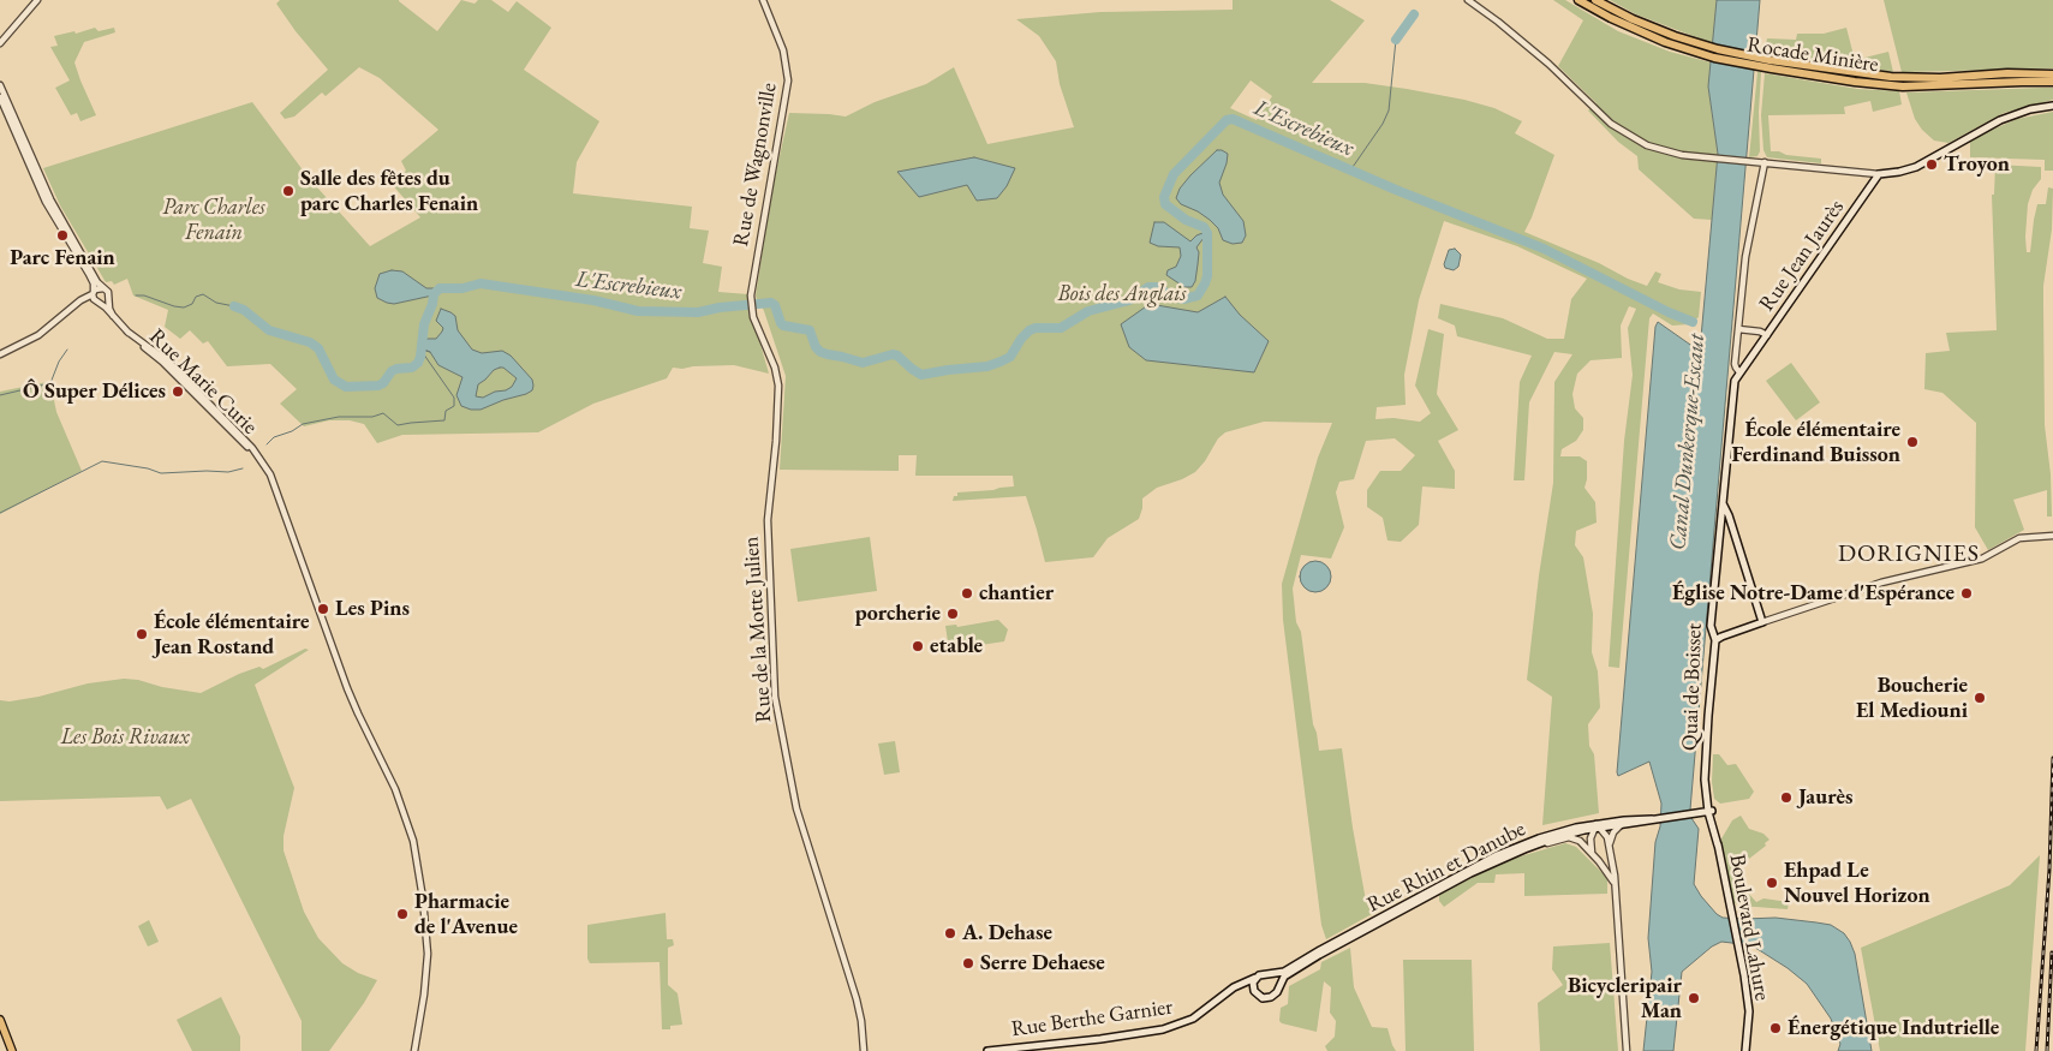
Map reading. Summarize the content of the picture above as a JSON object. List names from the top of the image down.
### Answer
{
  "streets": {
    "highway": ["Rocade Minière"],
    "main road": [
      "Rue Jean Jaurès",
      "Quai de Boisset",
      "Rue Rhin et Danube",
      "Boulevard Lahure",
      "Rue Berthe Garnier"
    ],
    "street": ["Rue de Wagnonville", "Rue Marie Curie", "Rue de la Motte Julien"]
  },
  "crossings": [
    ["Rue de Wagnonville", "Rue de la Motte Julien"],
    ["Rue Jean Jaurès", "Quai de Boisset"],
    ["Quai de Boisset", "Boulevard Lahure"],
    ["Rue Rhin et Danube", "Rue Berthe Garnier"]
  ],
  "districts": ["DORIGNIES"],
  "water": ["L'Escrebieux", "Canal Dunkerque-Escaut"],
  "parks": ["Parc Charles Fenain", "Bois des Anglais", "Les Bois Rivaux"],
  "places": [
    "Troyon",
    "Salle des fêtes du parc Charles Fenain",
    "Parc Fenain",
    "Ô Super Délices",
    "École élémentaire Ferdinand Buisson",
    "chantier",
    "Église Notre-Dame d'Espérance",
    "Les Pins",
    "porcherie",
    "École élémentaire Jean Rostand",
    "etable",
    "Boucherie El Mediouni",
    "Jaurès",
    "Ehpad Le Nouvel Horizon",
    "Pharmacie de l'Avenue",
    "A. Dehase",
    "Serre Dehaese",
    "Bicycleripair Man",
    "Énergétique Indutrielle"
  ]
}
